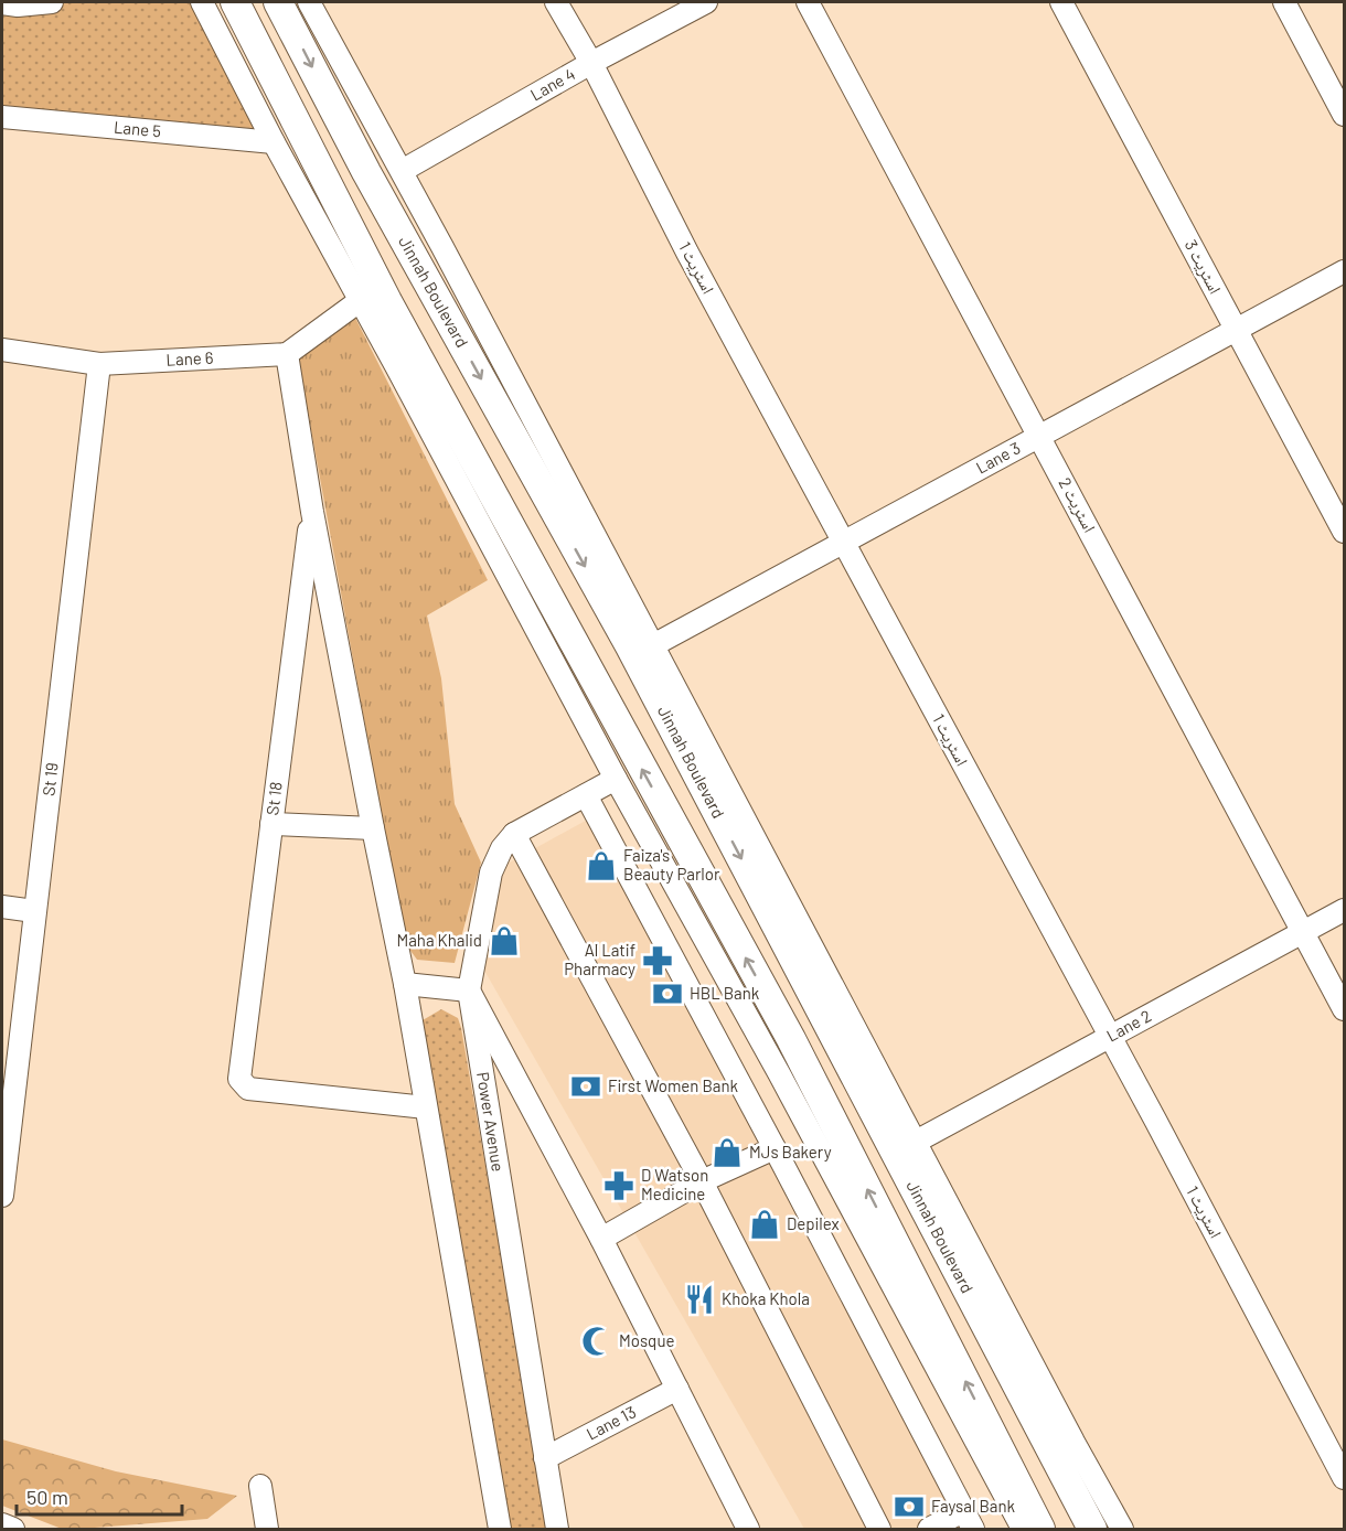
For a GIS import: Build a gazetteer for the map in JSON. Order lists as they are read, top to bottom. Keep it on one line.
{"streets":{"street":["Lane 4","Lane 5","اسٹریٹ 3","اسٹریٹ 1","Jinnah Boulevard","Lane 6","Lane 3","اسٹریٹ 2","St 19","St 18","Lane 2","Power Avenue","Lane 13"]},"crossings":[["Lane 4","اسٹریٹ 1"],["اسٹریٹ 3","Lane 3"],["اسٹریٹ 1","Lane 3"],["اسٹریٹ 1","Lane 2"],["Lane 6","St 19"],["Lane 3","اسٹریٹ 2"],["اسٹریٹ 2","Lane 2"],["Power Avenue","Lane 13"]],"places":{"shop":["Faiza's Beauty Parlor","Maha Khalid","MJs Bakery","Depilex"],"pharmacy":["Al Latif Pharmacy","D Watson Medicine"],"bank":["HBL Bank","First Women Bank","Faysal Bank"],"restaurant":["Khoka Khola"],"mosque":["Mosque"]},"scale_bar":"50 m"}
